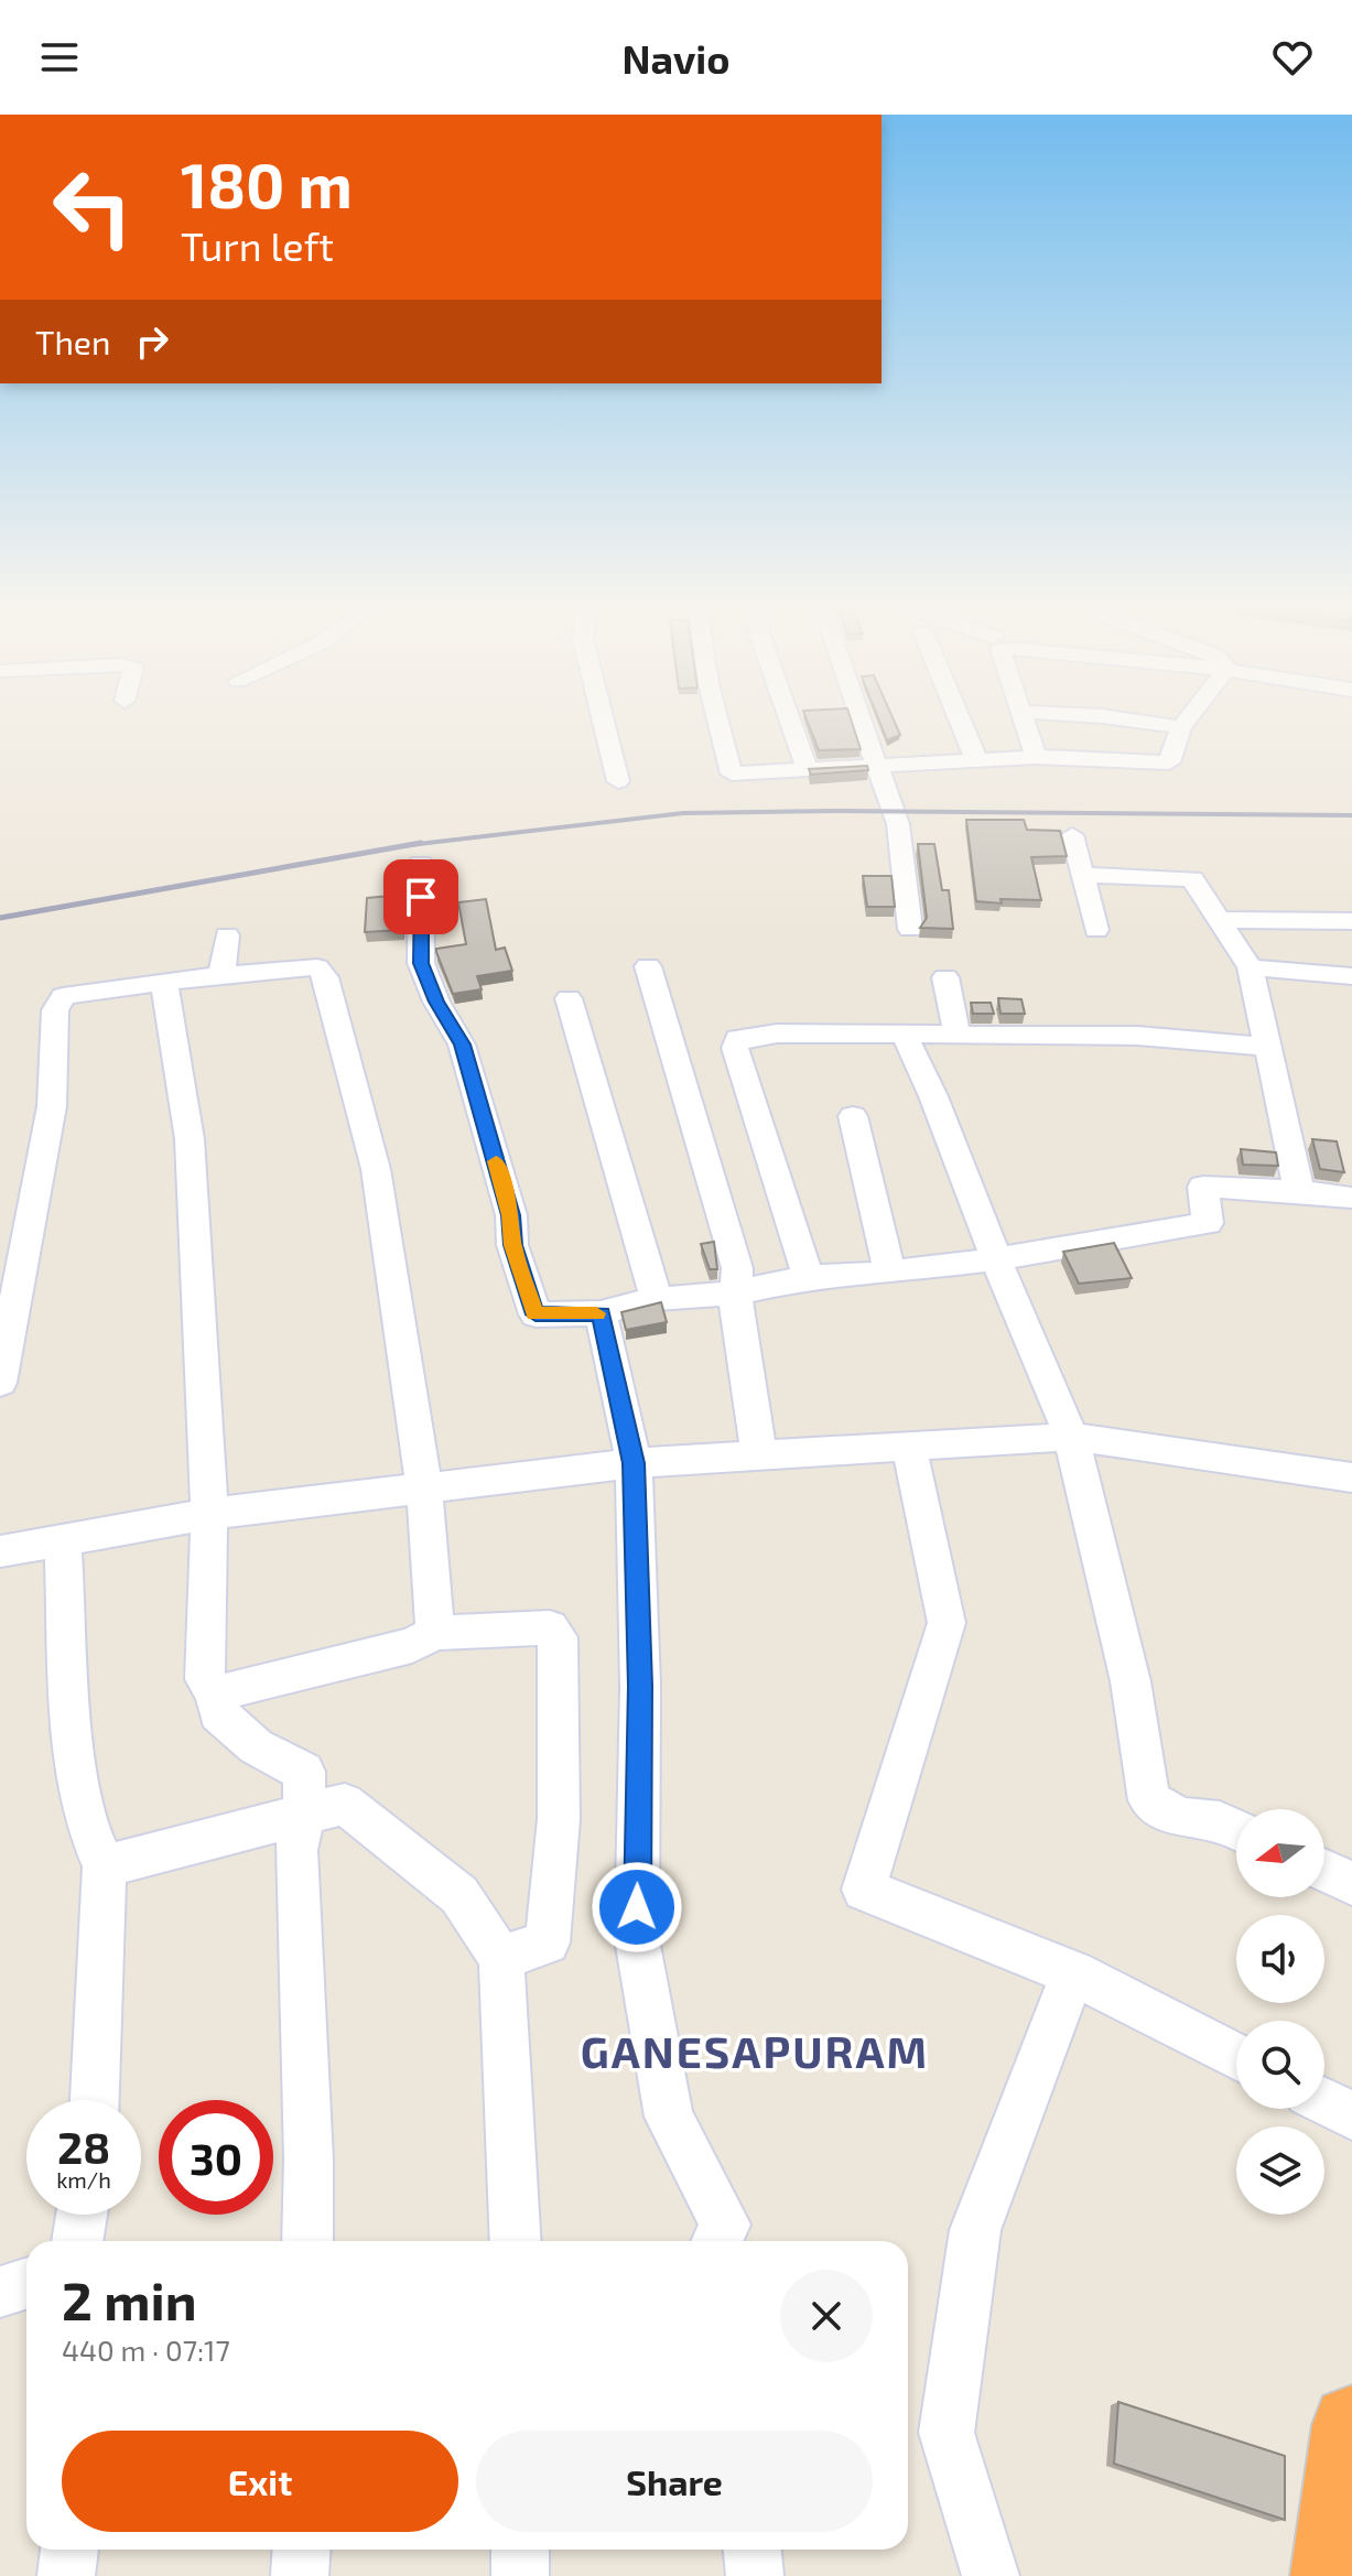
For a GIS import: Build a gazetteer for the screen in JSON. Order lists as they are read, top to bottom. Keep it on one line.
{"districts":["GANESAPURAM"],"north":"left","page":{"header":"Navio","turn":["180 m","Turn left"],"then":"Then","speed":"28 km/h","limit":"30","heading":["2 min","440 m · 07:17"],"buttons":["Exit","Share"]}}
